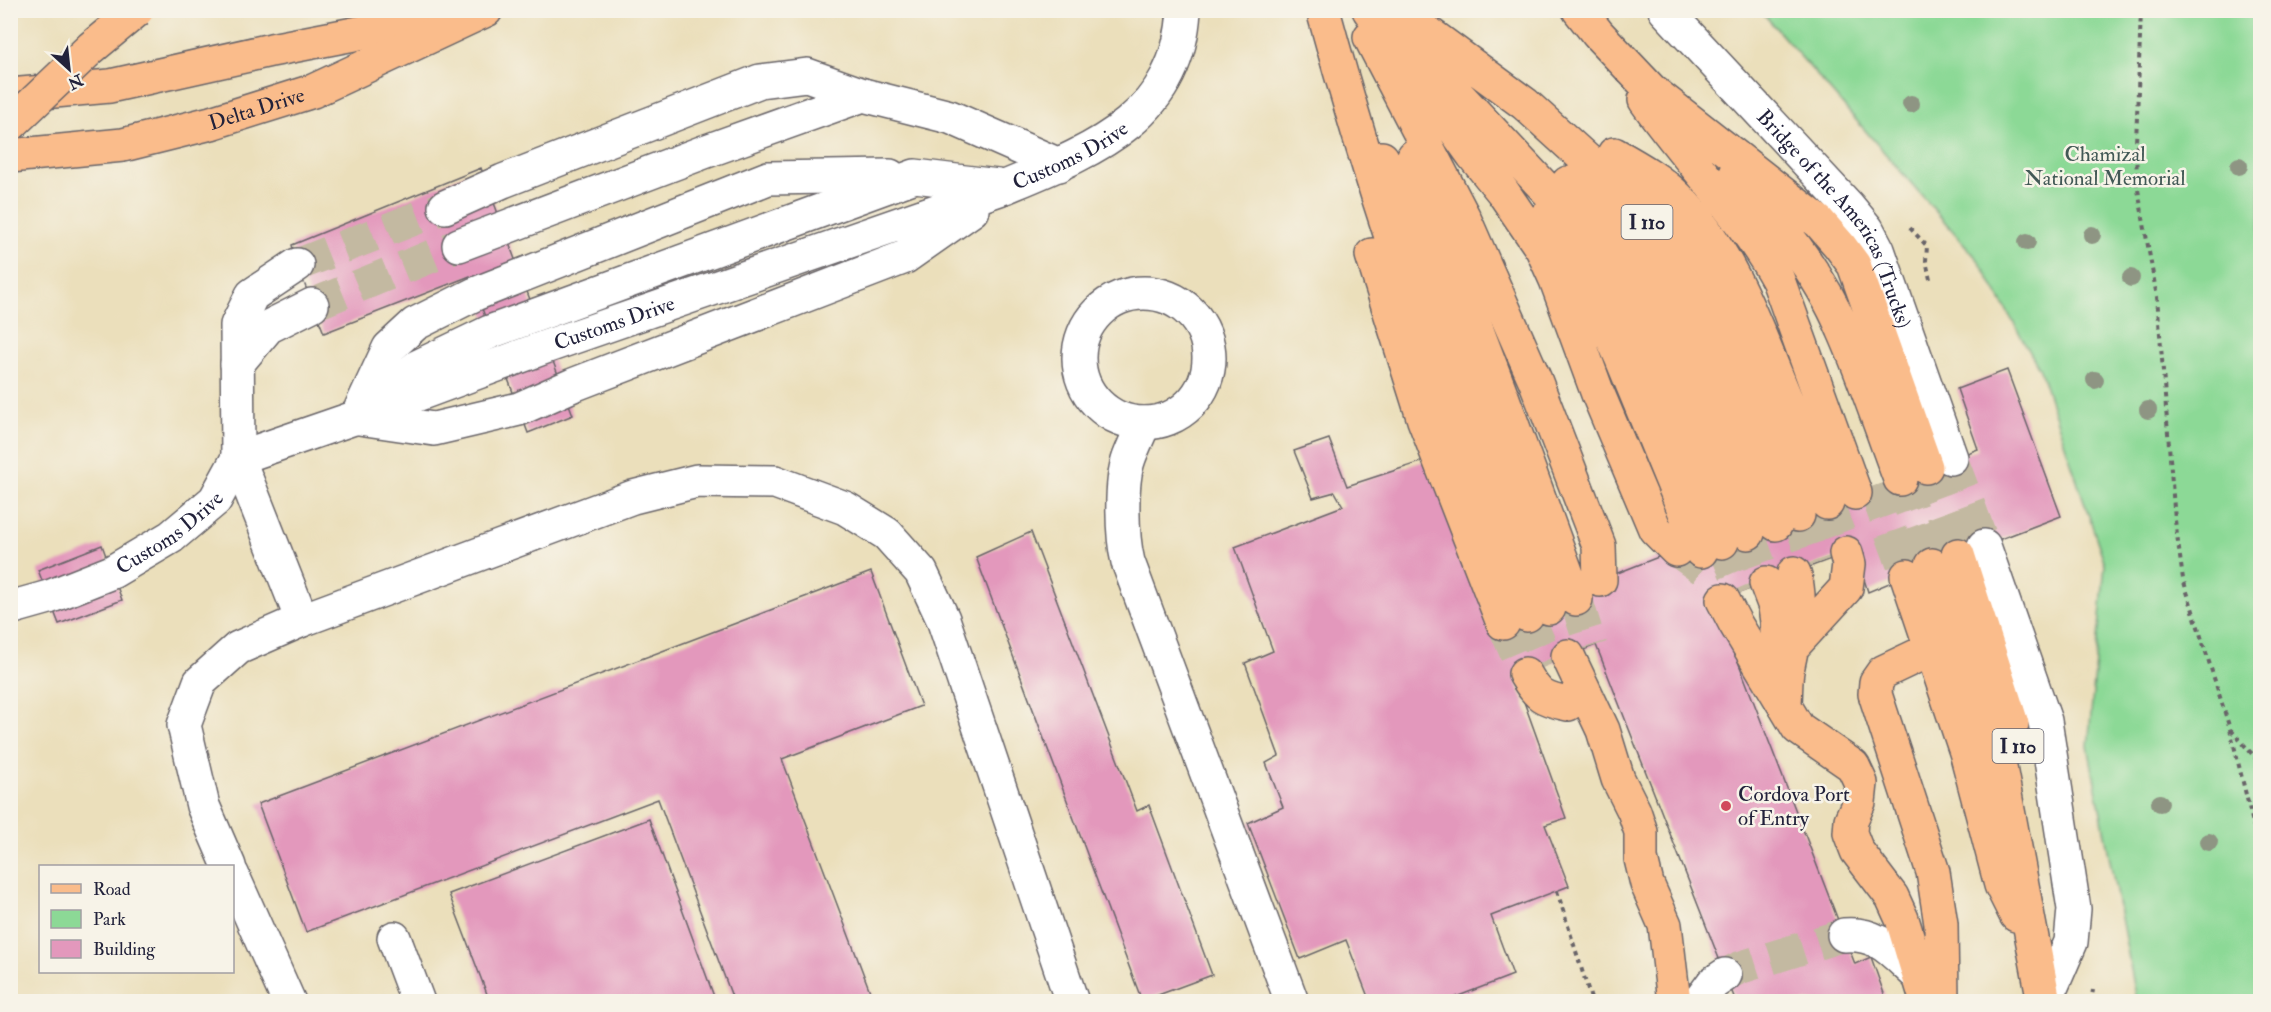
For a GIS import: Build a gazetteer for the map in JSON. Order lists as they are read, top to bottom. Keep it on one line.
{"streets":{"main road":["Delta Drive","I 110"],"lane":["Customs Drive","Bridge of the Americas (Trucks)"]},"crossings":[["Bridge of the Americas (Trucks)","I 110"]],"parks":["Chamizal National Memorial"],"places":["Cordova Port of Entry"],"legend":["Road","Park","Building"],"north":"bottom right"}
